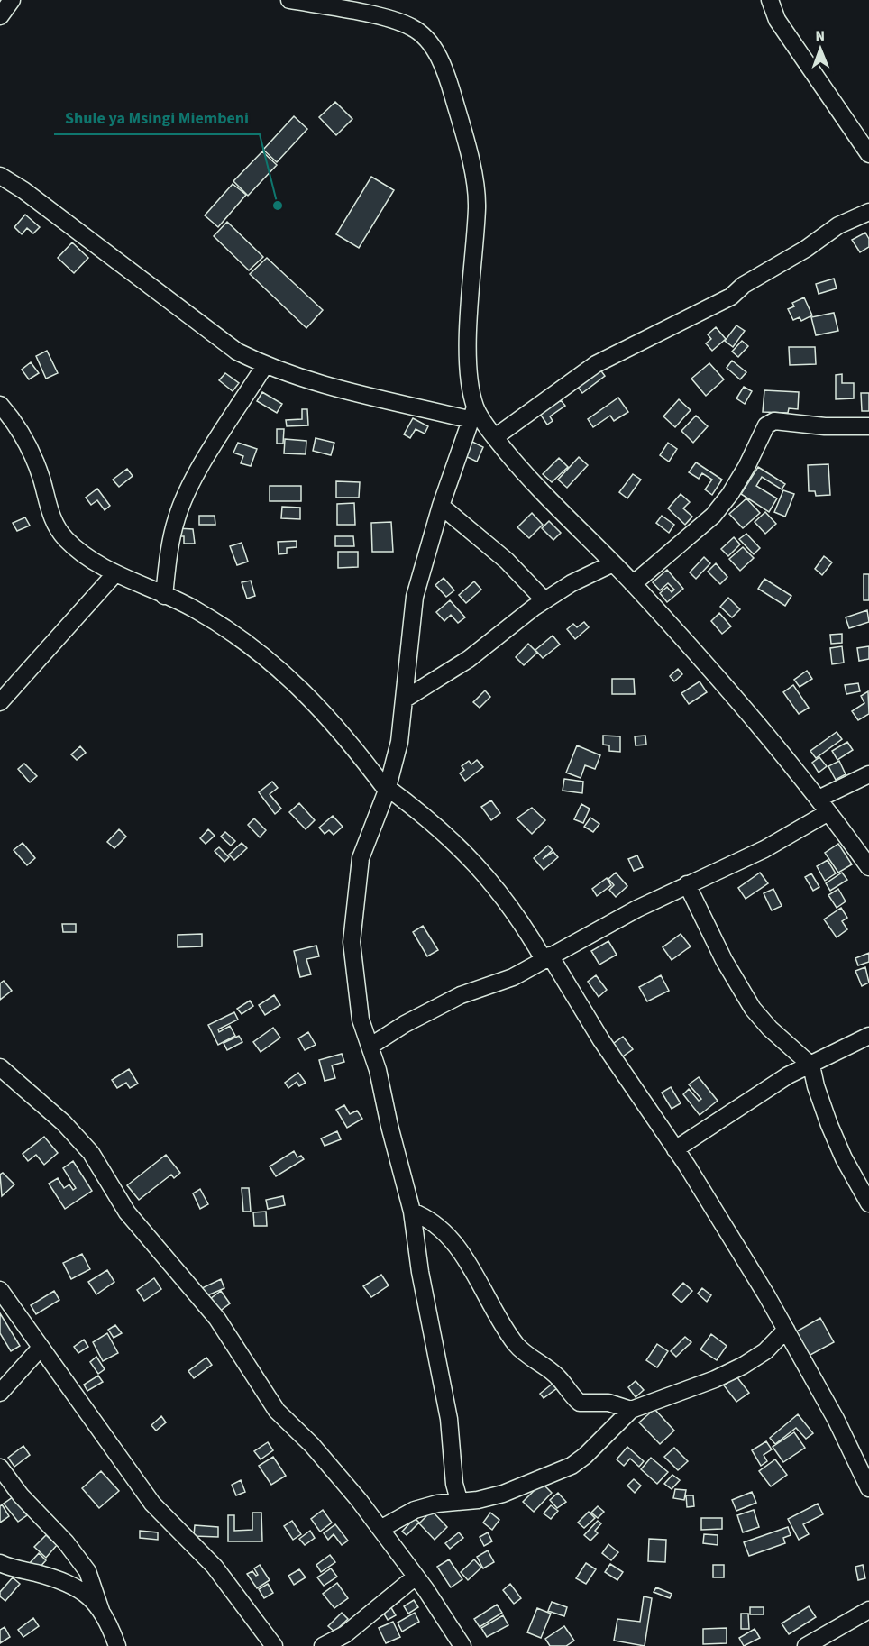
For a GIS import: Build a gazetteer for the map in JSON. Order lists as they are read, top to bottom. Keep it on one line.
{"places":["Shule ya Msingi Miembeni"],"north":"top"}
